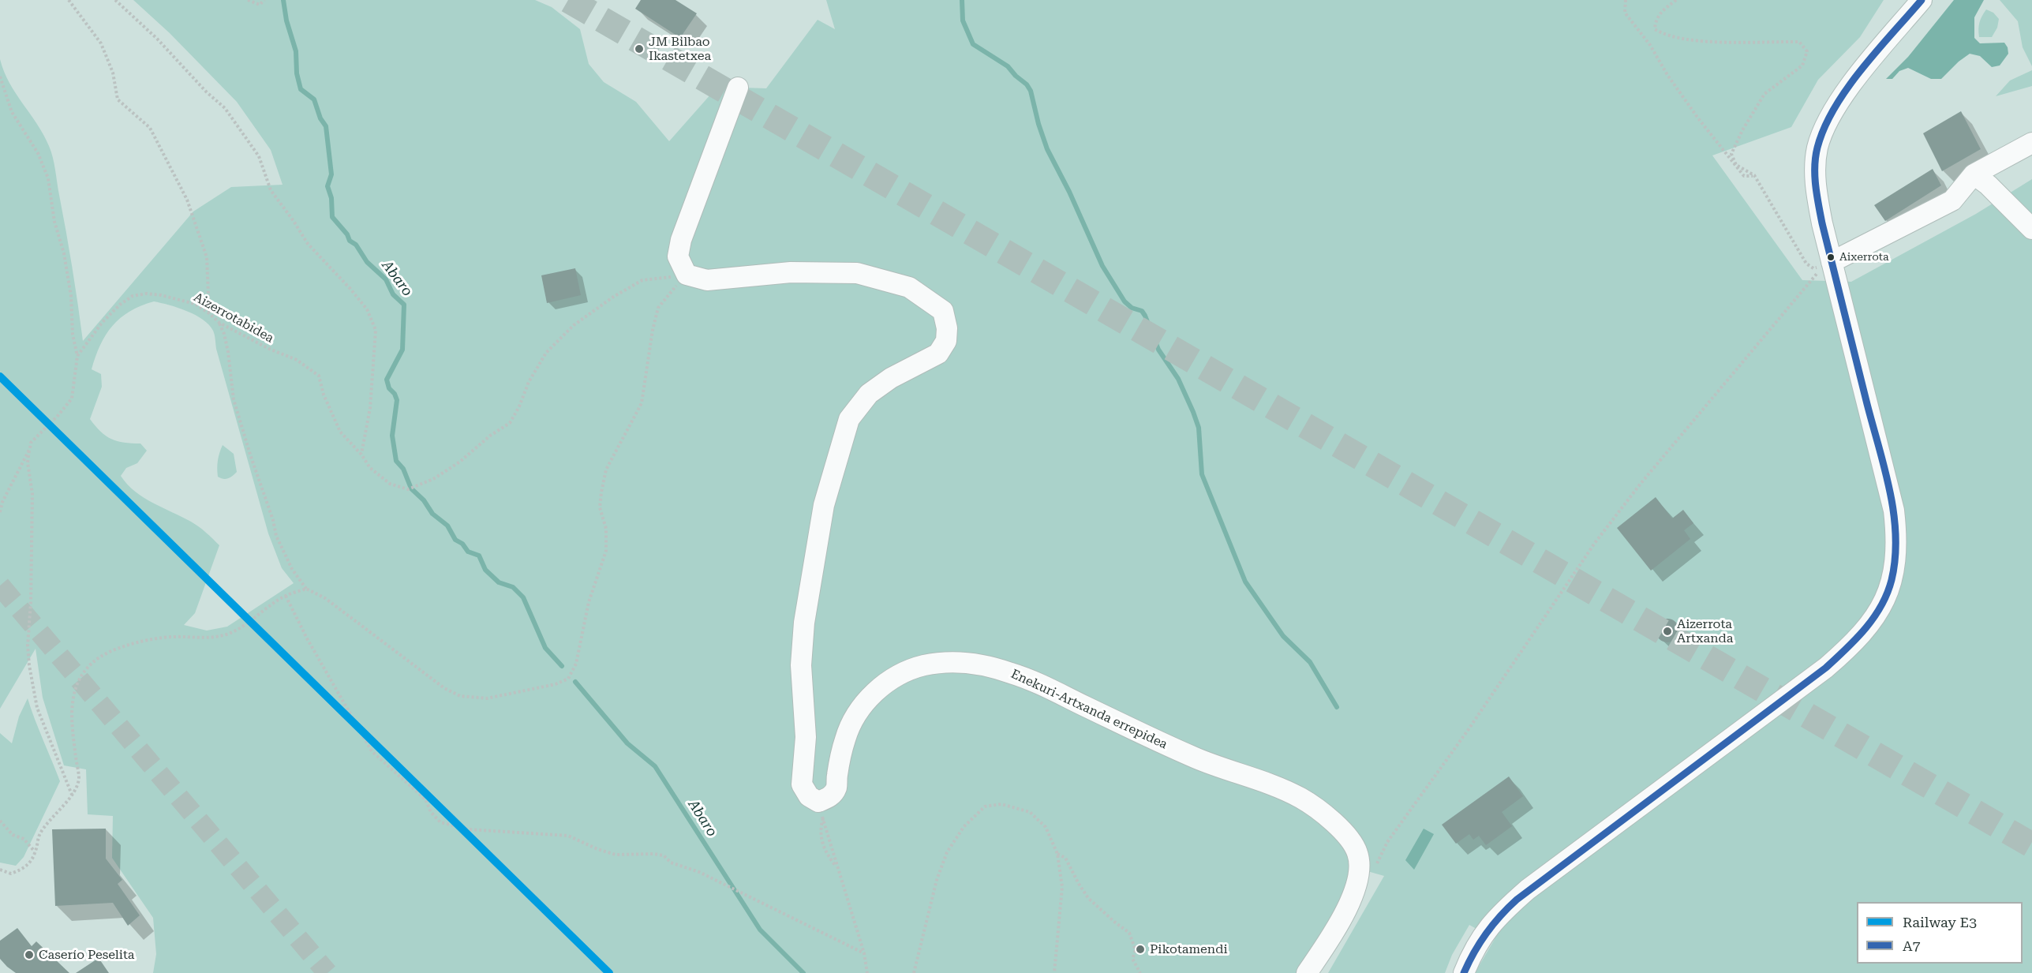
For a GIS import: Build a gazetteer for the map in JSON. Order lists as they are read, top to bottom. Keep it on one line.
{"streets":{"street":["Enekuri-Artxanda errepidea"],"path":["Aizerrotabidea"]},"water":["Abaro"],"places":["JM Bilbao Ikastetxea","Aixerrota","Aizerrota Artxanda","Pikotamendi","Caserío Peselita"],"lines":["transit line A7","rail line E3"],"legend":["Railway E3","A7"]}
